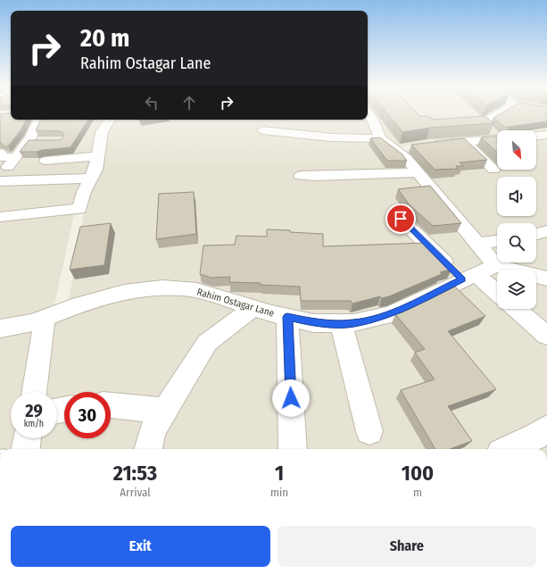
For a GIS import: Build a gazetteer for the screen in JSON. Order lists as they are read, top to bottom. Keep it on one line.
{"streets":{"street":["Rahim Ostagar Lane"]},"north":"bottom right","page":{"turn":["20 m","Rahim Ostagar Lane"],"speed":"29 km/h","limit":"30","eta":["21:53","Arrival","1","min","100","m"],"buttons":["Exit","Share"]}}
